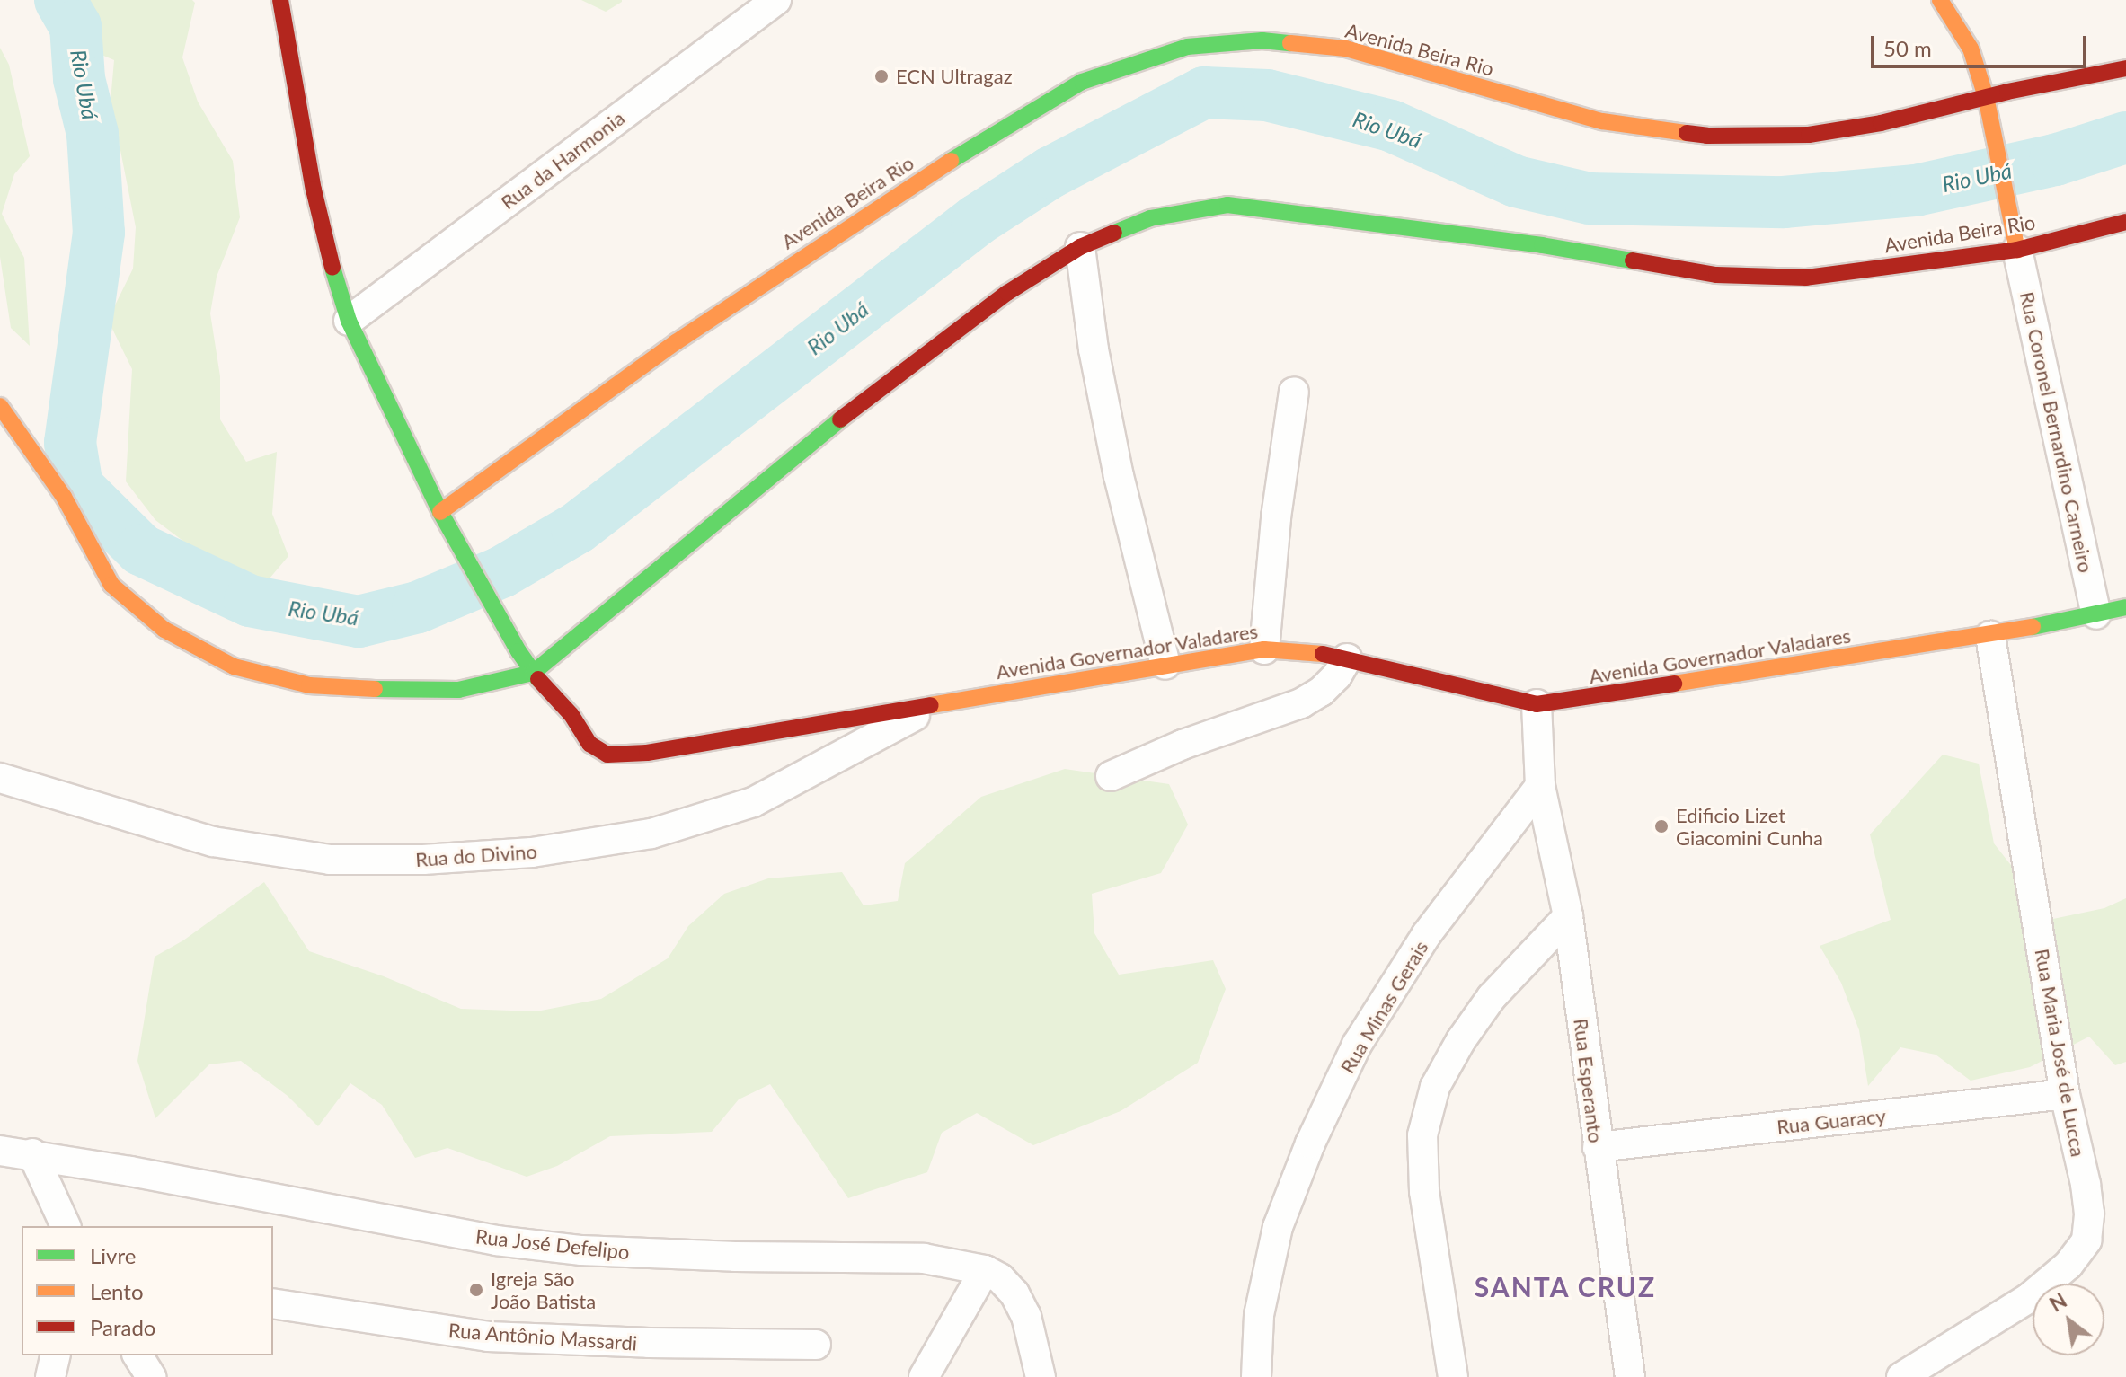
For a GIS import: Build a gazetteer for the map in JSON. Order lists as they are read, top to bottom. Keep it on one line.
{"streets":{"main road":["Avenida Beira Rio","Avenida Governador Valadares"],"street":["Rua da Harmonia","Rua Coronel Bernardino Carneiro","Rua do Divino","Rua Minas Gerais","Rua Maria José de Lucca","Rua Esperanto","Rua Guaracy","Rua José Defelipo","Rua Antônio Massardi"]},"crossings":[["Avenida Beira Rio","Rua Coronel Bernardino Carneiro"],["Avenida Beira Rio","Avenida Governador Valadares"],["Rua da Harmonia","Avenida Governador Valadares"],["Rua Coronel Bernardino Carneiro","Avenida Governador Valadares"],["Avenida Governador Valadares","Rua do Divino"],["Avenida Governador Valadares","Rua Maria José de Lucca"],["Rua Minas Gerais","Rua Esperanto"],["Rua Maria José de Lucca","Rua Guaracy"],["Rua Esperanto","Rua Guaracy"]],"districts":["SANTA CRUZ"],"water":["Rio Ubá"],"places":["ECN Ultragaz","Edificio Lizet Giacomini Cunha","Igreja São João Batista"],"legend":["Livre","Lento","Parado"],"scale_bar":"50 m","north":"top left"}
